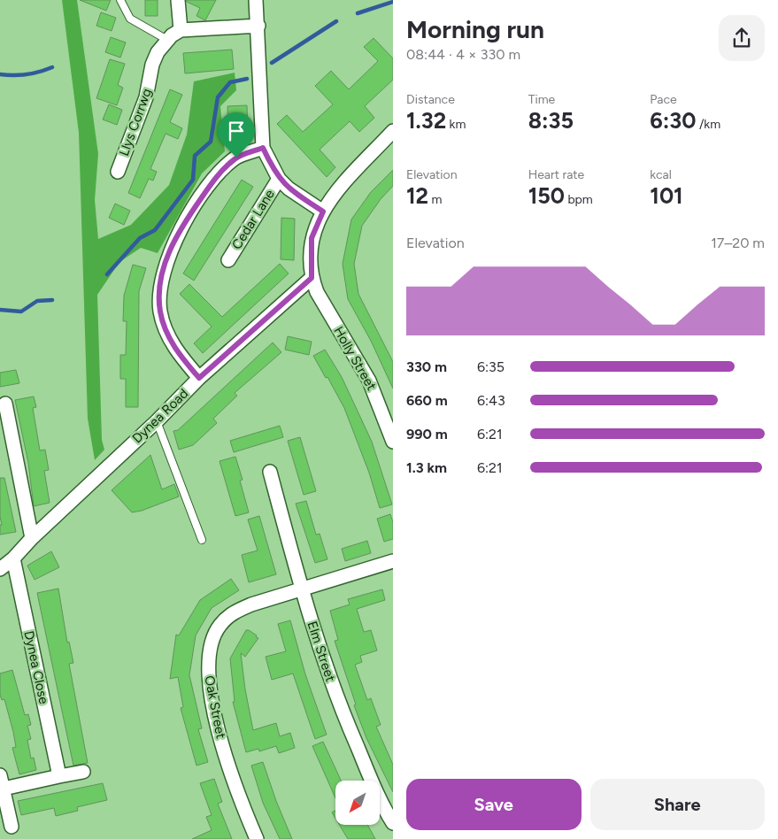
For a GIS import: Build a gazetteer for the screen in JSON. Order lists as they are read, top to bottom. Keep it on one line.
{"streets":{"street":["Llys Corrwg","Cedar Lane","Holly Street","Dynea Road","Elm Street","Dynea Close","Oak Street"]},"crossings":[["Holly Street","Dynea Road"],["Dynea Road","Dynea Close"],["Elm Street","Oak Street"]],"north":"bottom left","page":{"heading":["Morning run","08:44 · 4 × 330 m"],"stats":[["Distance","1.32 km"],["Time","8:35"],["Pace","6:30 /km"],["Elevation","12 m"],["Heart rate","150 bpm"],["kcal","101"]],"chart":["Elevation","17–20 m"],"list":[{"name":"330 m","note":"6:35"},{"name":"660 m","note":"6:43"},{"name":"990 m","note":"6:21"},{"name":"1.3 km","note":"6:21"}],"buttons":["Save","Share"]}}
